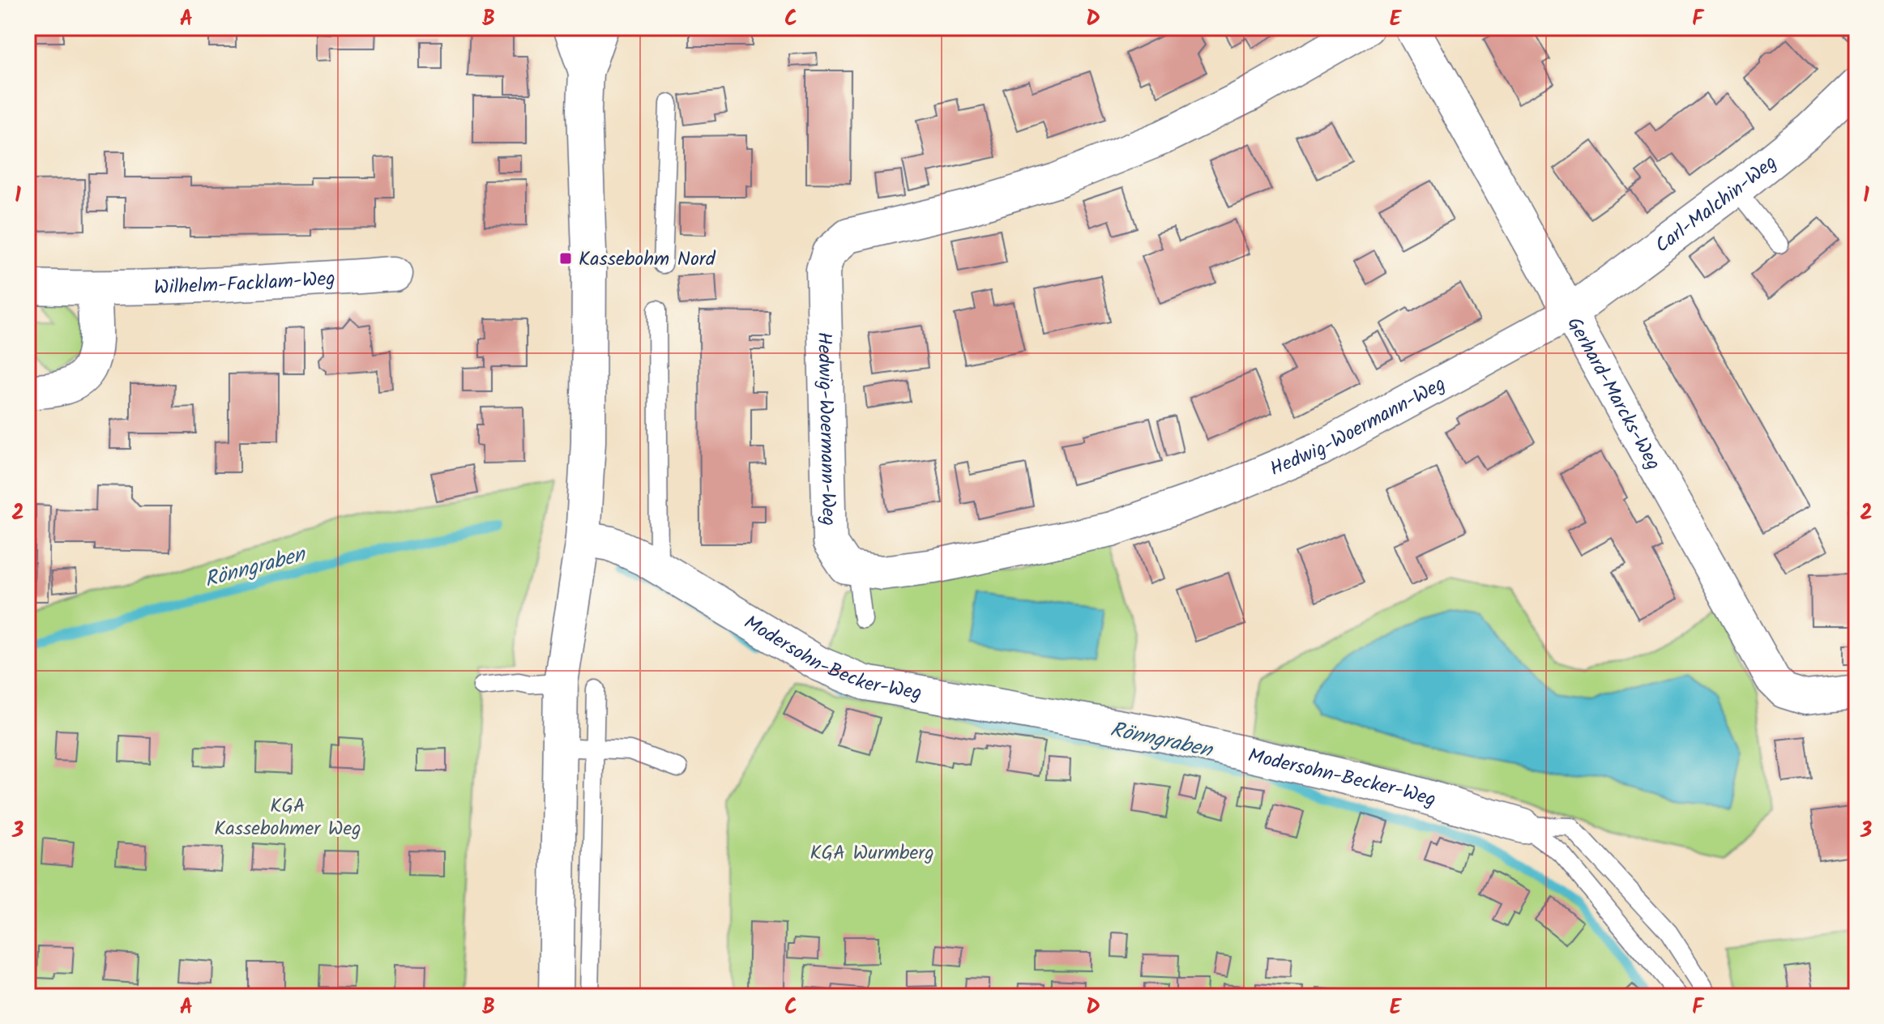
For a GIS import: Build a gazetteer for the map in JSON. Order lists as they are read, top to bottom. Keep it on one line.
{"streets":{"street":["Carl-Malchin-Weg","Wilhelm-Facklam-Weg","Gerhard-Marcks-Weg","Hedwig-Woermann-Weg","Modersohn-Becker-Weg"]},"crossings":[["Carl-Malchin-Weg","Gerhard-Marcks-Weg"],["Carl-Malchin-Weg","Hedwig-Woermann-Weg"],["Gerhard-Marcks-Weg","Hedwig-Woermann-Weg"]],"water":["Rönngraben"],"parks":["KGA Kassebohmer Weg","KGA Wurmberg"],"places":{"transit":["Kassebohm Nord"]},"grid":{"columns":["A","B","C","D","E","F"],"rows":["1","2","3"]}}
